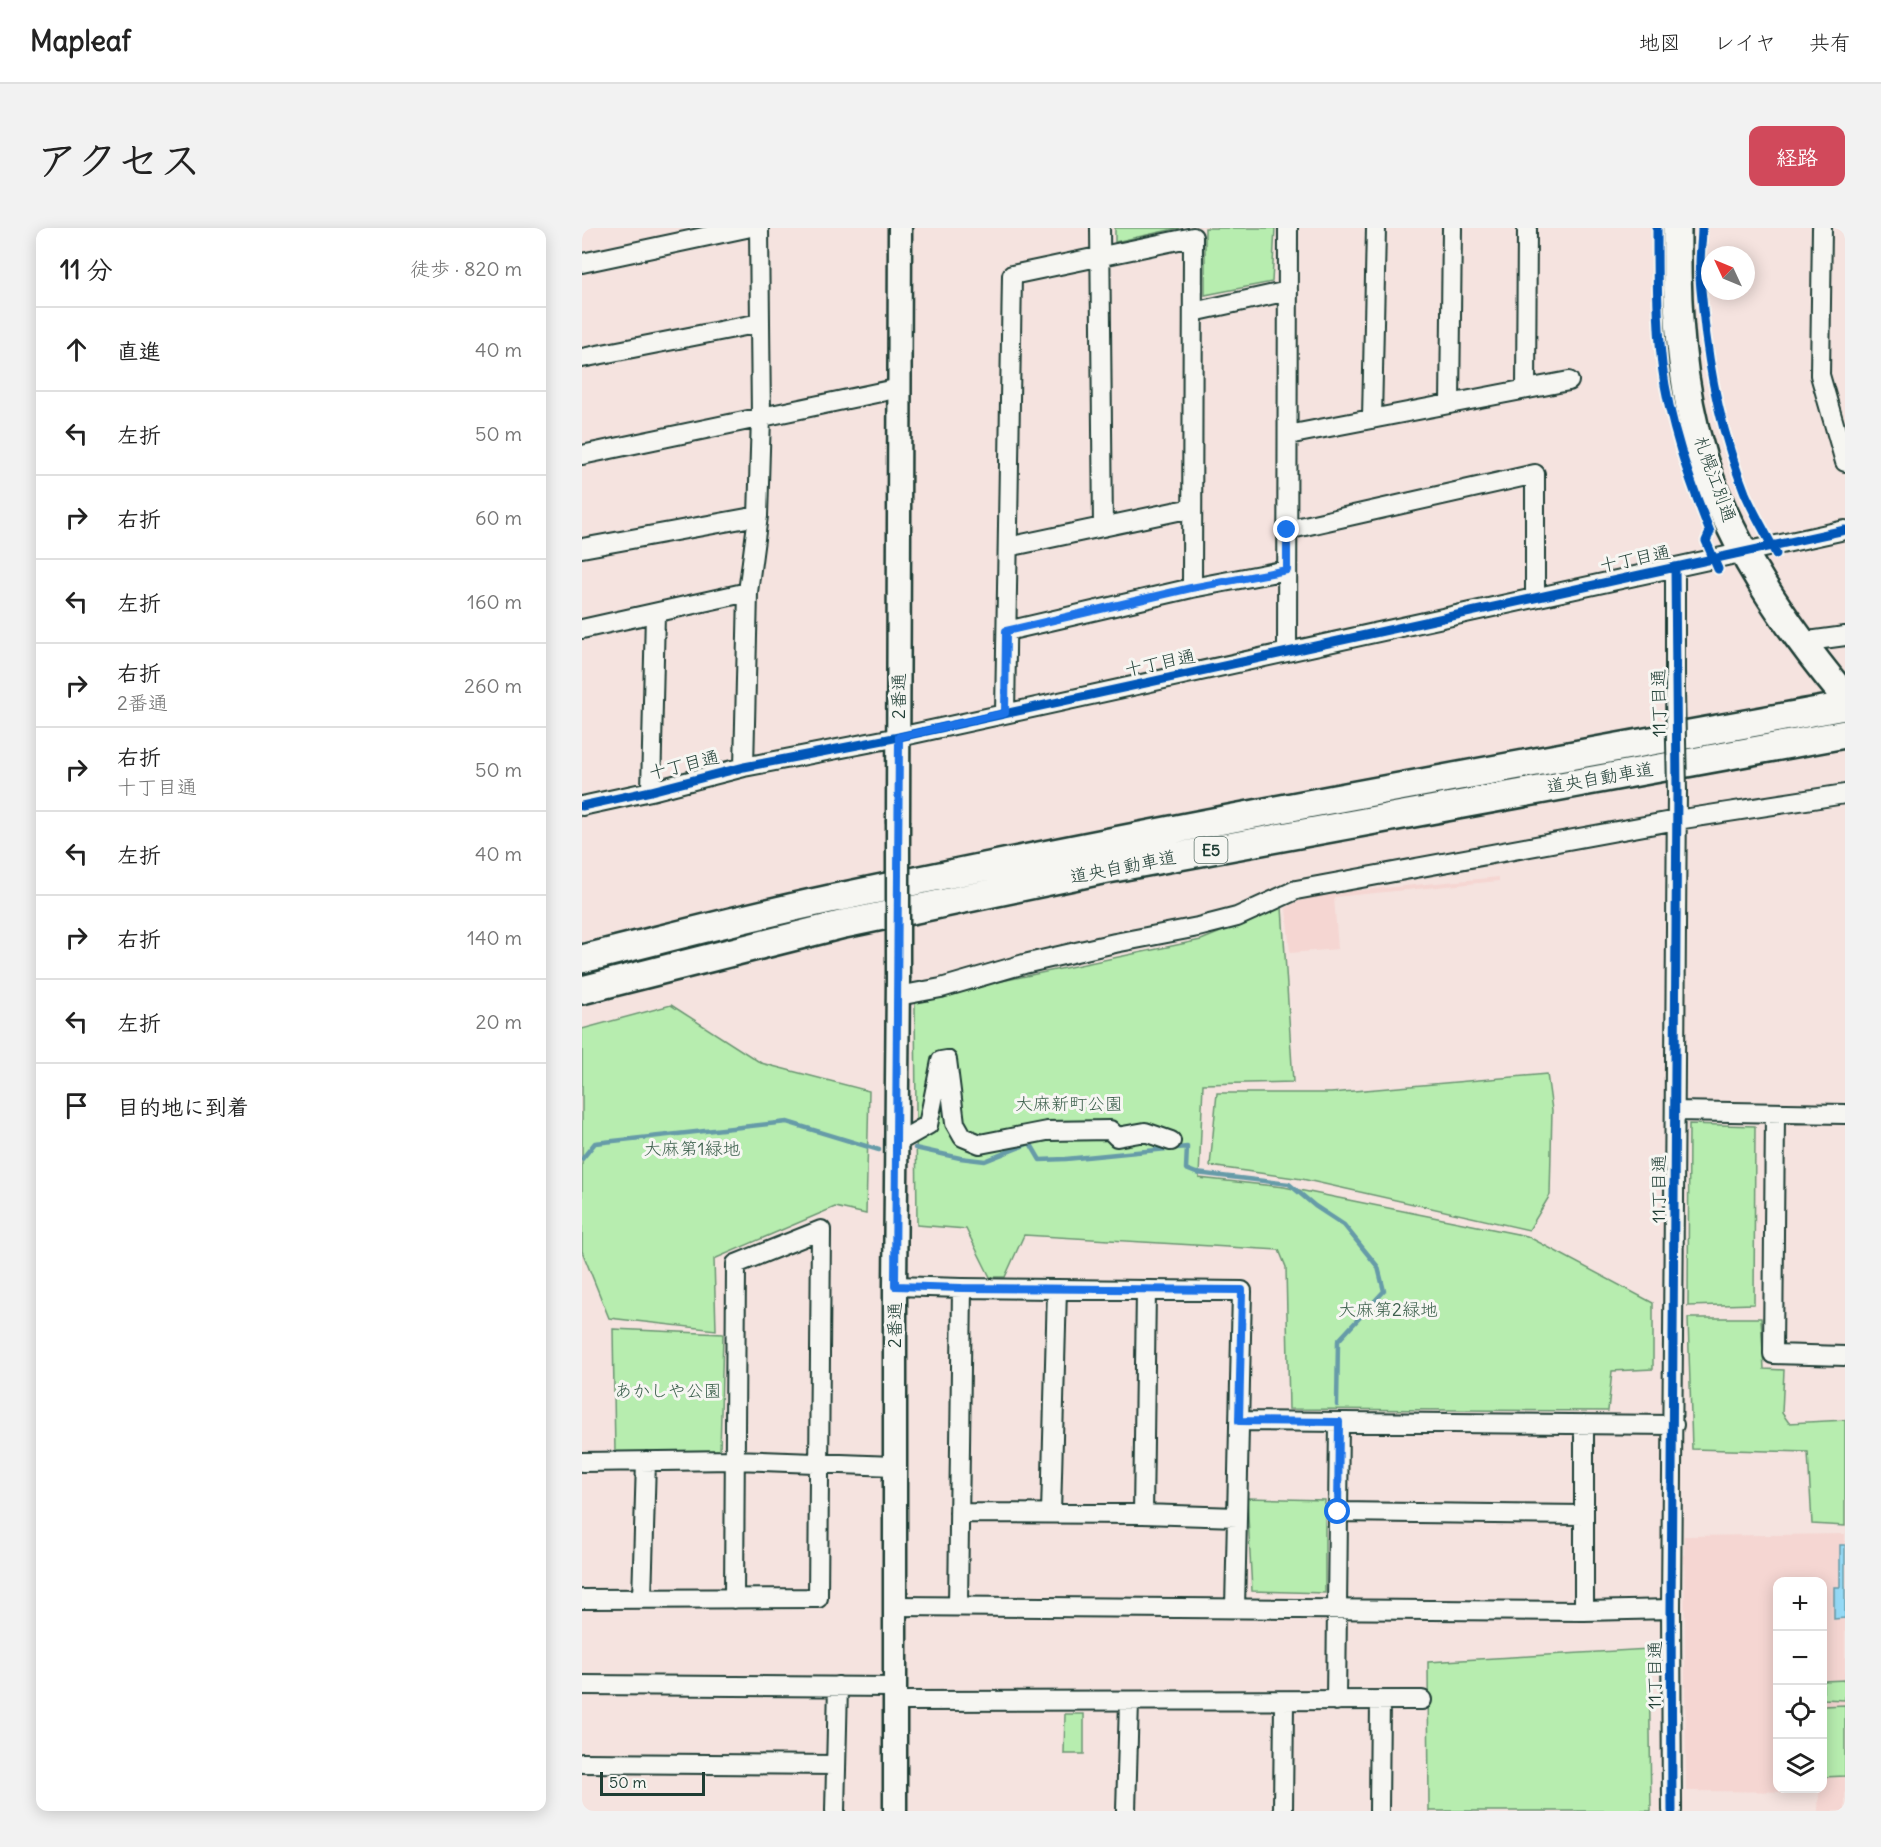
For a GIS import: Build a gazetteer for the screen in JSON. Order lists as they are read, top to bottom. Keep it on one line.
{"streets":{"highway":["札幌江別通","道央自動車道","E5"],"main road":["2番通"],"street":["十丁目通","11丁目通"]},"crossings":[["札幌江別通","十丁目通"],["十丁目通","2番通"],["十丁目通","11丁目通"]],"parks":["大麻新町公園","大麻第1緑地","大麻第2緑地","あかしや公園"],"scale_bar":"50 m","north":"top left","page":{"header":"Mapleaf","nav":["地図","レイヤ","共有"],"title":"アクセス","buttons":"経路","heading":["11 分","徒歩 · 820 m"],"list":[["直進","40 m"],["左折","50 m"],["右折","60 m"],["左折","160 m"],["右折","2番通","260 m"],["右折","十丁目通","50 m"],["左折","40 m"],["右折","140 m"],["左折","20 m"],"目的地に到着"],"map_buttons":["+","−"],"scale":"50 m"}}
